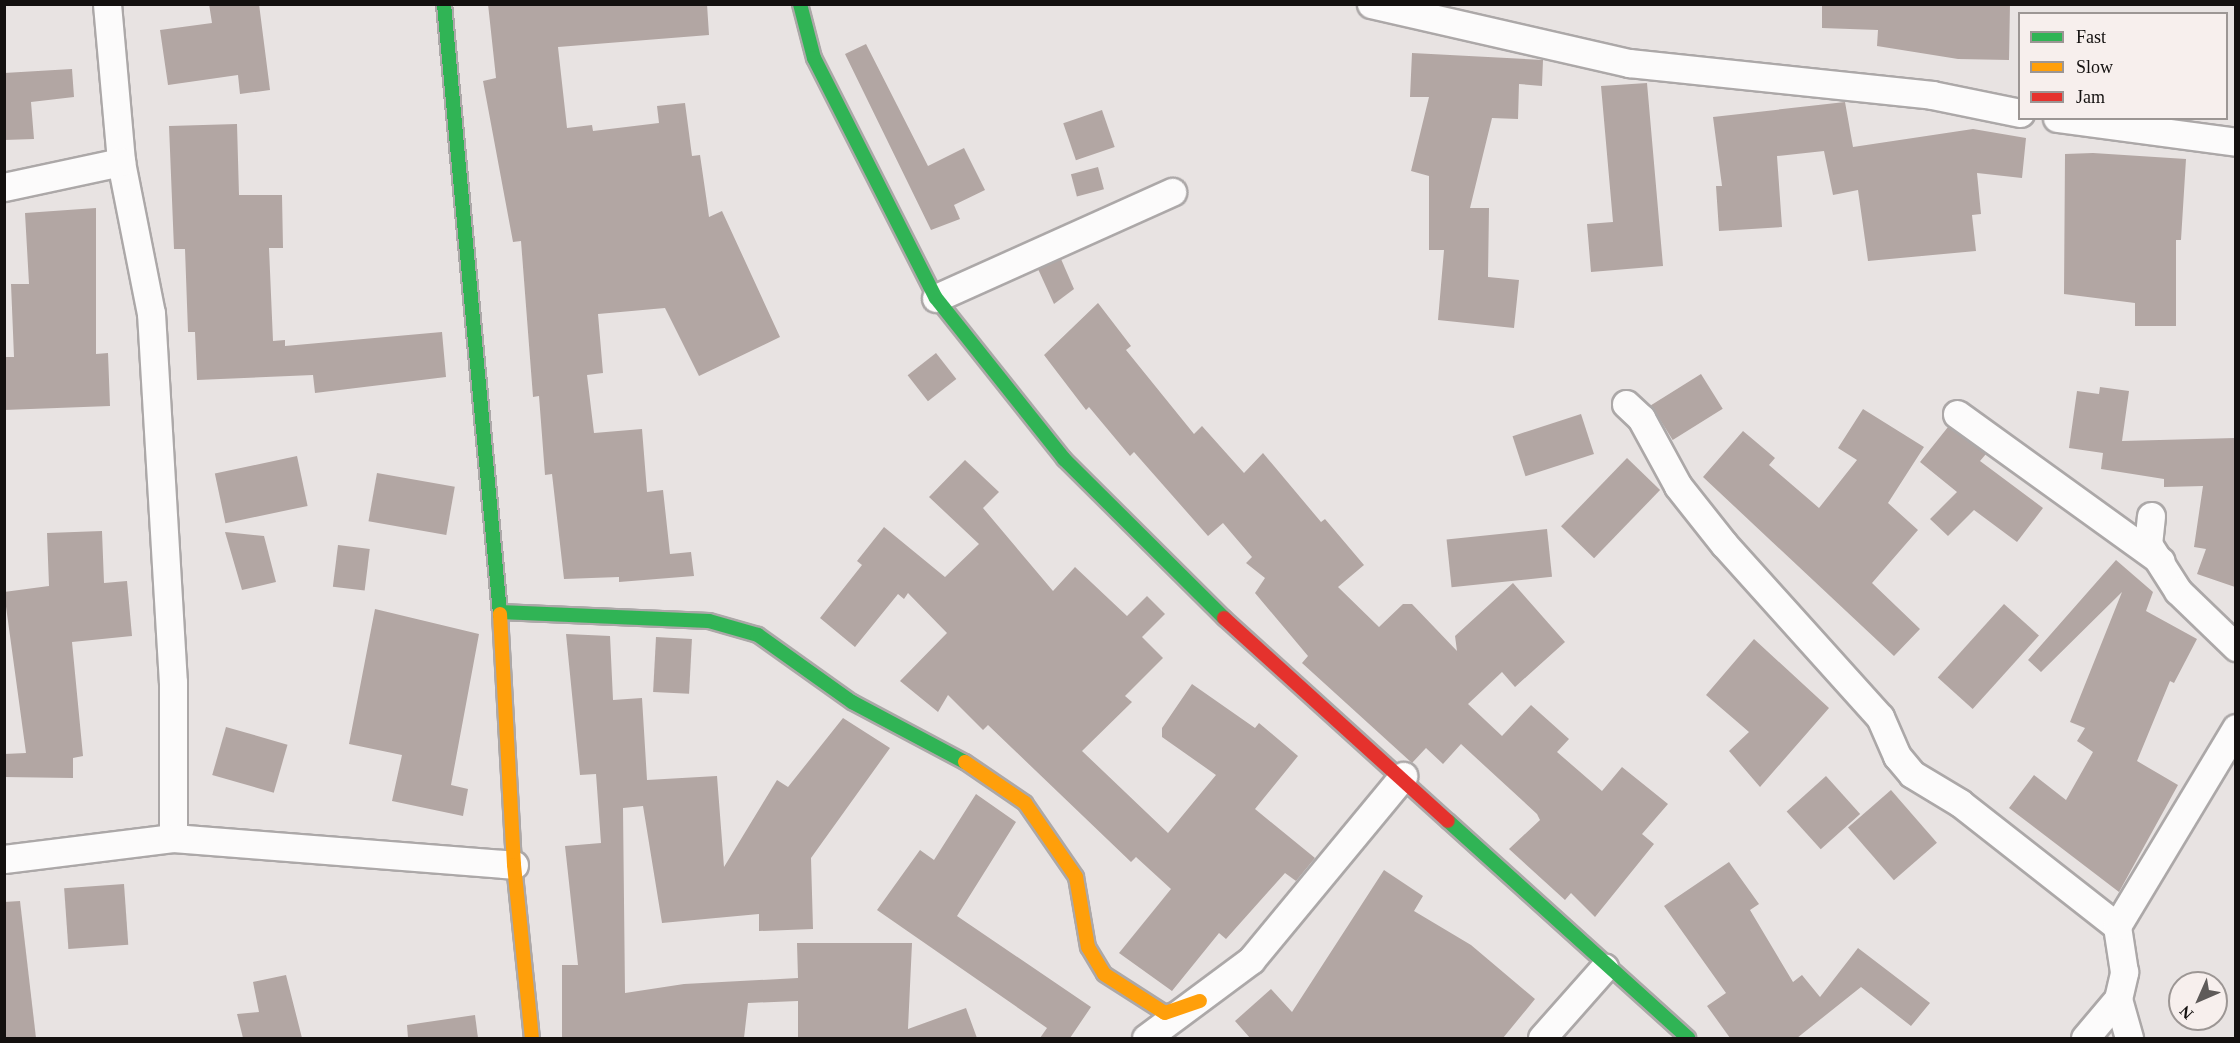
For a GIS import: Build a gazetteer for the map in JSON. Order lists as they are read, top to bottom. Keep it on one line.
{"legend":["Fast","Slow","Jam"],"north":"bottom left"}
